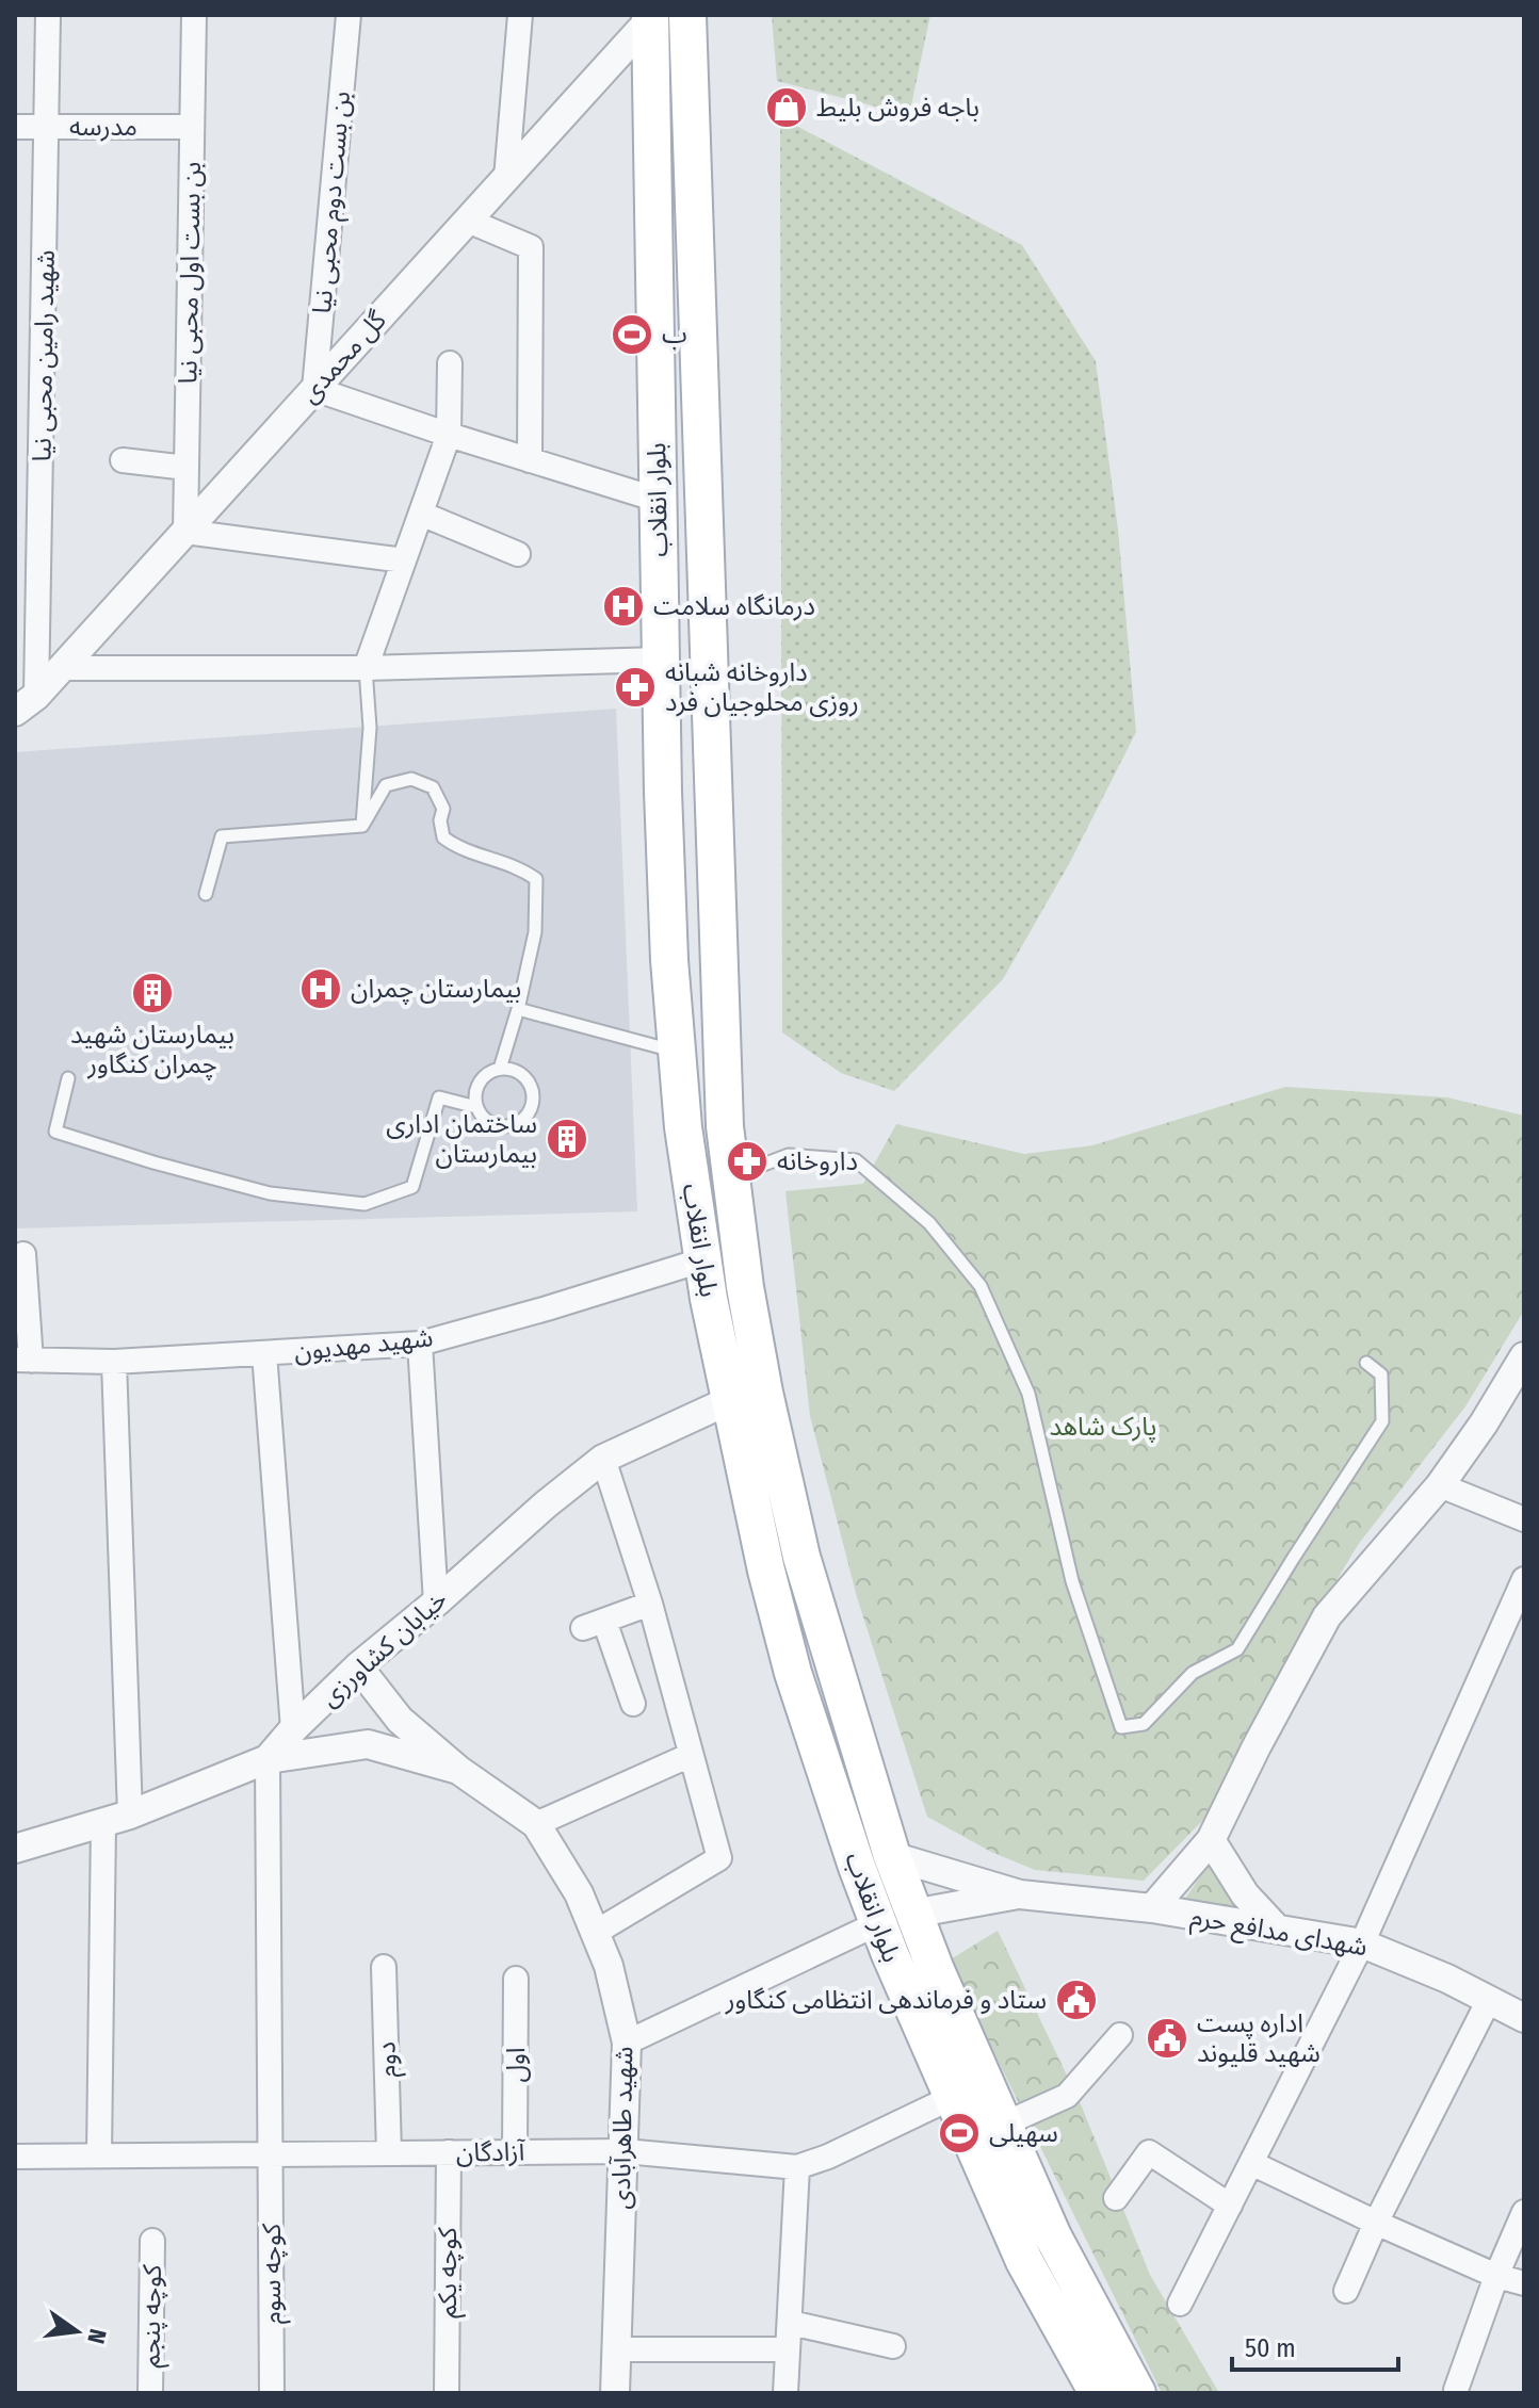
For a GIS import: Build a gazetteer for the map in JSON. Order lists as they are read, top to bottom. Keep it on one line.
{"streets":{"main road":["بلوار انقلاب"],"street":["مدرسه","بن بست دوم محبی نیا","بن بست اول محبی نیا","شهید رامین محبی نیا","گل محمدی","شهید مهدیون","خیابان کشاورزی","شهدای مدافع حرم","دوم","اول","شهید طاهرآبادی","آزادگان","کوچه یکم","کوچه سوم","کوچه پنجم"]},"crossings":[["مدرسه","بن بست اول محبی نیا"],["مدرسه","شهید رامین محبی نیا"],["بن بست دوم محبی نیا","گل محمدی"],["بن بست اول محبی نیا","گل محمدی"],["شهید رامین محبی نیا","گل محمدی"],["گل محمدی","بلوار انقلاب"],["بلوار انقلاب","شهید مهدیون"],["بلوار انقلاب","خیابان کشاورزی"],["بلوار انقلاب","آزادگان"],["خیابان کشاورزی","کوچه سوم"],["دوم","آزادگان"],["اول","آزادگان"],["شهید طاهرآبادی","آزادگان"],["آزادگان","کوچه یکم"],["آزادگان","کوچه سوم"]],"parks":["پارک شاهد"],"places":{"shop":["باجه فروش بلیط"],"sports":["ب","سهیلی"],"hospital":["درمانگاه سلامت","بیمارستان چمران"],"pharmacy":["داروخانه شبانه روزی محلوجیان فرد","داروخانه"],"building":["بیمارستان شهید چمران کنگاور","ساختمان اداری بیمارستان"],"public building":["ستاد و فرماندهی انتظامی کنگاور","اداره پست شهید قلیوند"]},"scale_bar":"50 m","north":"right"}
